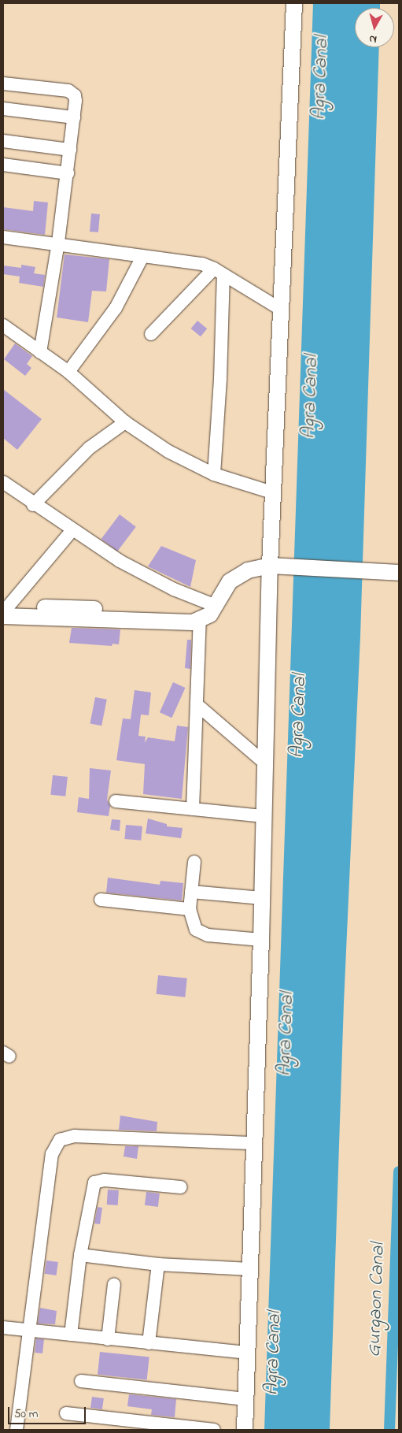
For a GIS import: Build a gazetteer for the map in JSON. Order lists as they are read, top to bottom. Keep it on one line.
{"water":["Agra Canal","Gurgaon Canal"],"scale_bar":"50 m","north":"bottom"}
